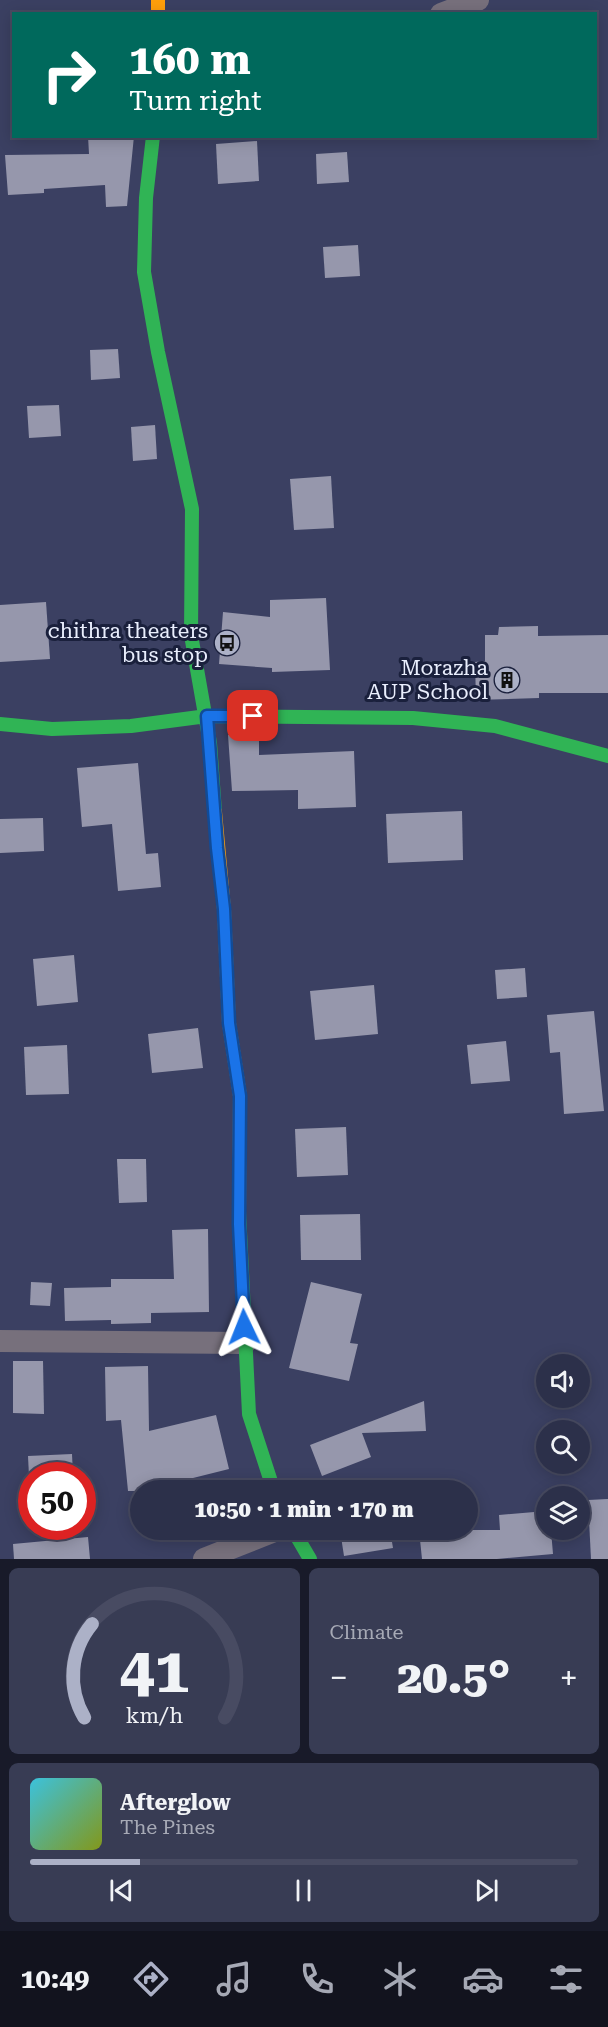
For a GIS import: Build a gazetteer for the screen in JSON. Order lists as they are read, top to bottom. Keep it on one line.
{"places":{"bus stop":["chithra theaters bus stop"],"building":["Morazha AUP School"]},"page":{"turn":["160 m","Turn right"],"limit":"50","trip":"10:50 · 1 min · 170 m","tile":"Climate","heat":["−","20.5°","+"],"song":["Afterglow","The Pines"],"tabs":"10:49","gauge":["41","km/h"]}}
